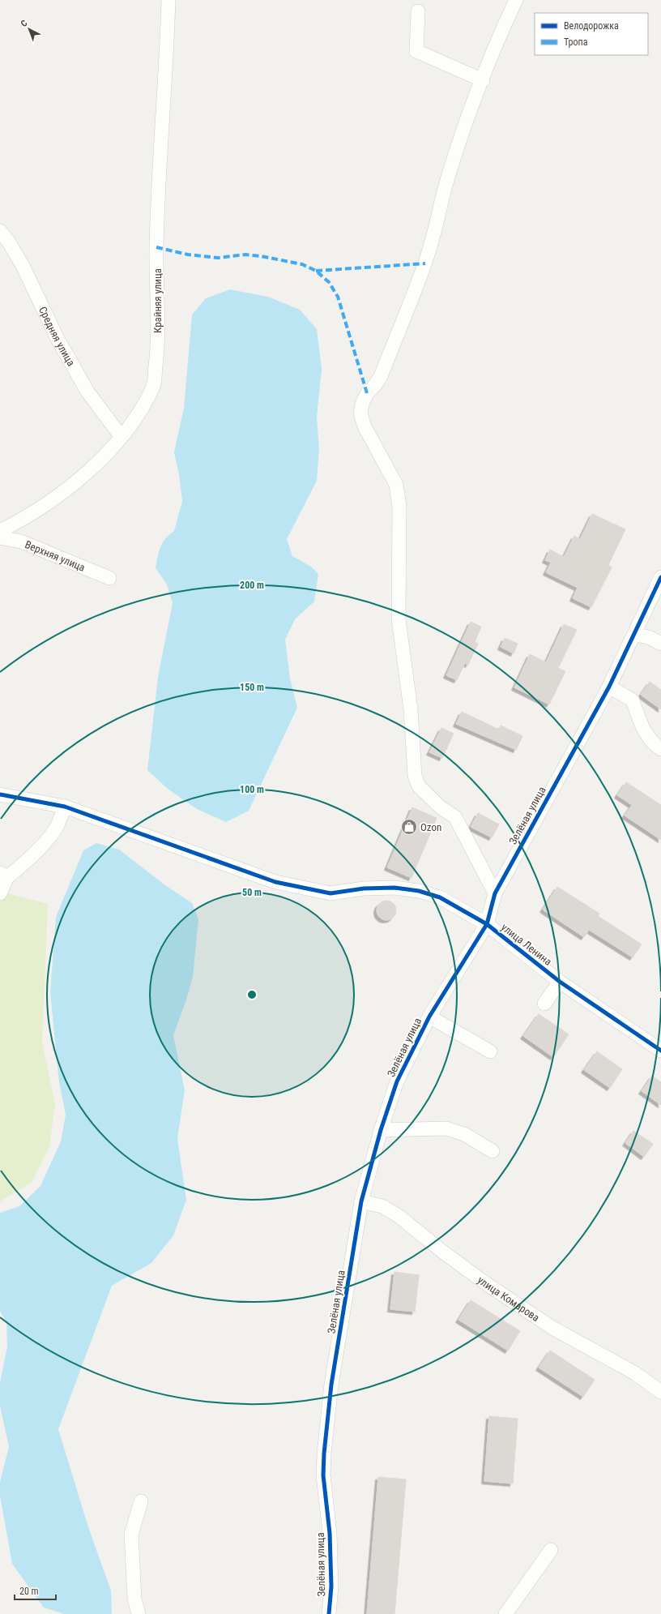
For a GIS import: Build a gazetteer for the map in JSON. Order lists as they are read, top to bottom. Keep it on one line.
{"streets":{"street":["Крайняя улица","Средняя улица","Верхняя улица","Зелёная улица","улица Ленина","улица Комарова"]},"crossings":[["Крайняя улица","Средняя улица"],["Зелёная улица","улица Ленина"],["Зелёная улица","улица Комарова"]],"places":{"shop":["Ozon"]},"legend":["Велодорожка","Тропа"],"scale_bar":"20 m","north":"top left","rings":["200 m","150 m","100 m","50 m"]}
